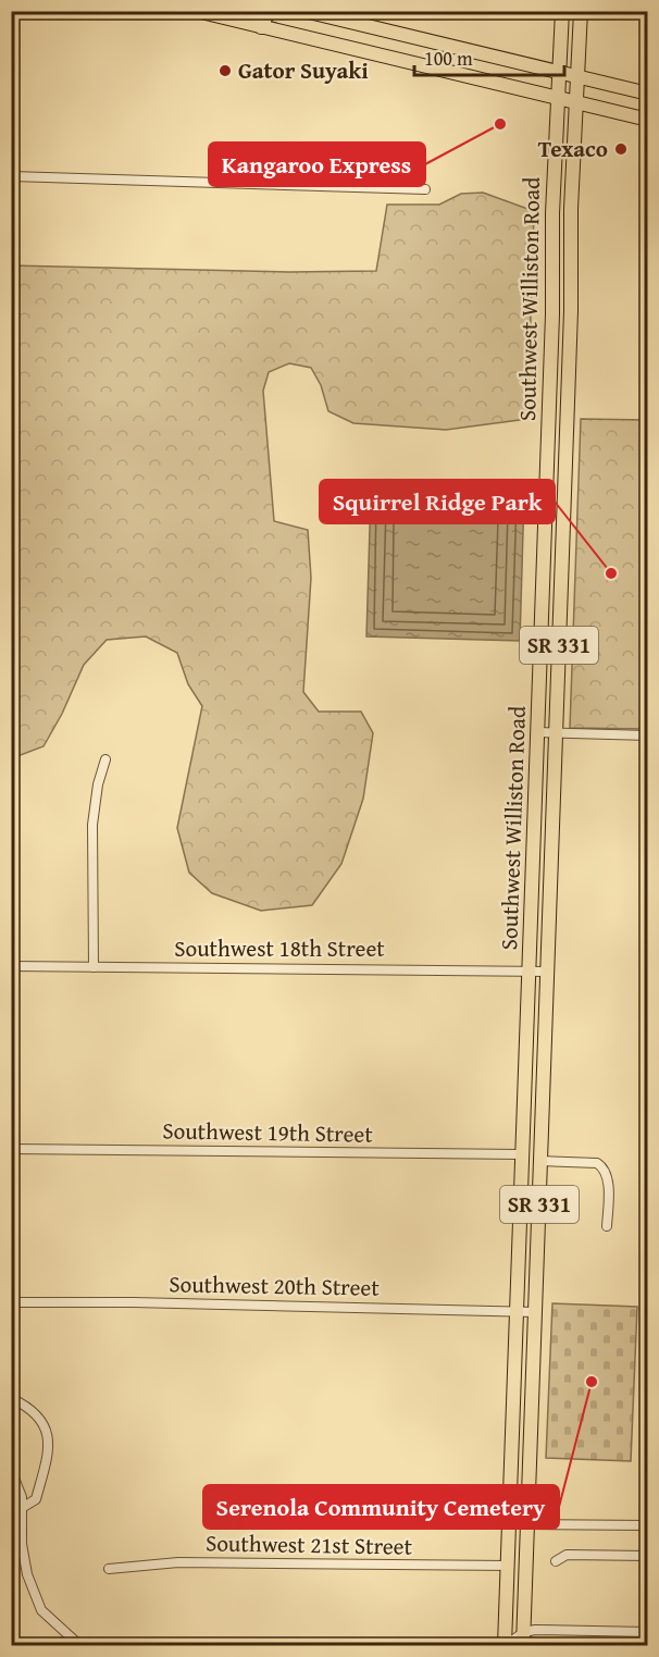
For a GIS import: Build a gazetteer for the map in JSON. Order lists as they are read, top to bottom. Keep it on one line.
{"streets":{"main road":["Southwest Williston Road","SR 331"],"street":["Southwest 18th Street","Southwest 19th Street","Southwest 20th Street","Southwest 21st Street"]},"crossings":[["Southwest Williston Road","Southwest 18th Street"],["Southwest Williston Road","Southwest 19th Street"],["Southwest Williston Road","Southwest 20th Street"],["Southwest Williston Road","Southwest 21st Street"]],"places":["Gator Suyaki","Kangaroo Express","Texaco","Squirrel Ridge Park","Serenola Community Cemetery"],"scale_bar":"100 m"}
